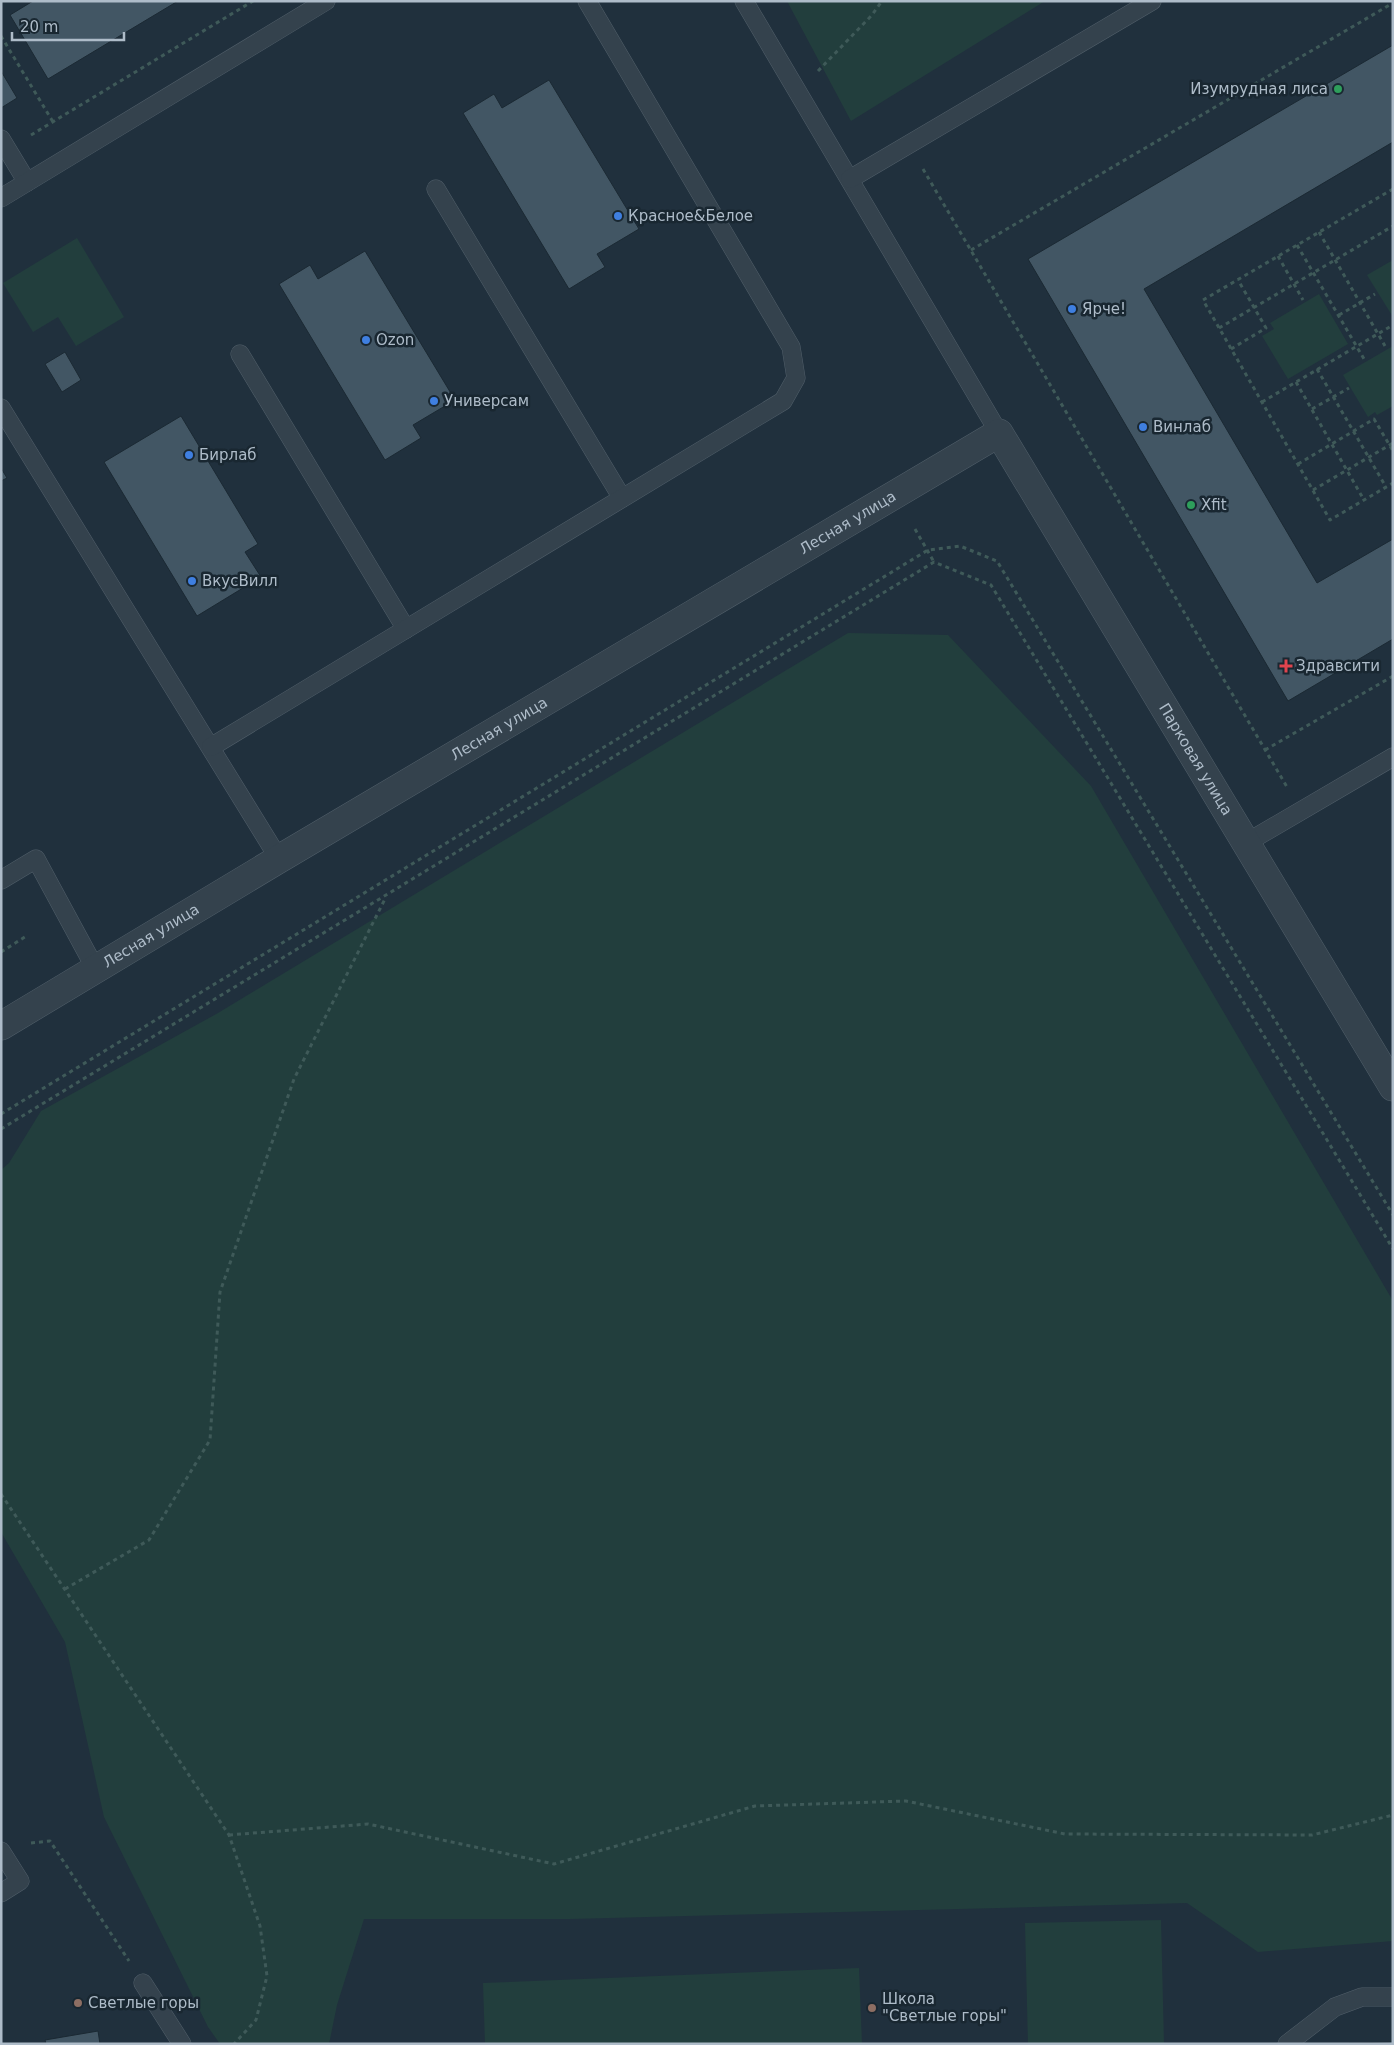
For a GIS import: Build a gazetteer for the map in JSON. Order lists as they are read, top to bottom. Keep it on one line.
{"streets":{"street":["Лесная улица","Парковая улица"]},"crossings":[["Лесная улица","Парковая улица"]],"places":{"other":["Изумрудная лиса","Красное&Белое","Ярче!","Ozon","Универсам","Винлаб","Бирлаб","Xfit","ВкусВилл","Светлые горы","Школа \"Светлые горы\""],"health":["Здравсити"]},"scale_bar":"20 m"}
